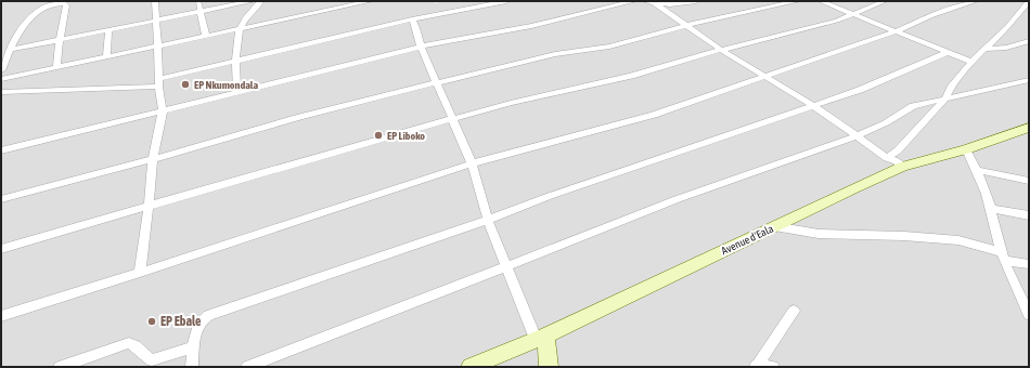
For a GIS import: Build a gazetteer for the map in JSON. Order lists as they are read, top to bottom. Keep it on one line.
{"streets":{"street":["Avenue d'Eala"]},"places":["EP Nkumondala","EP Liboko","EP Ebale"]}
